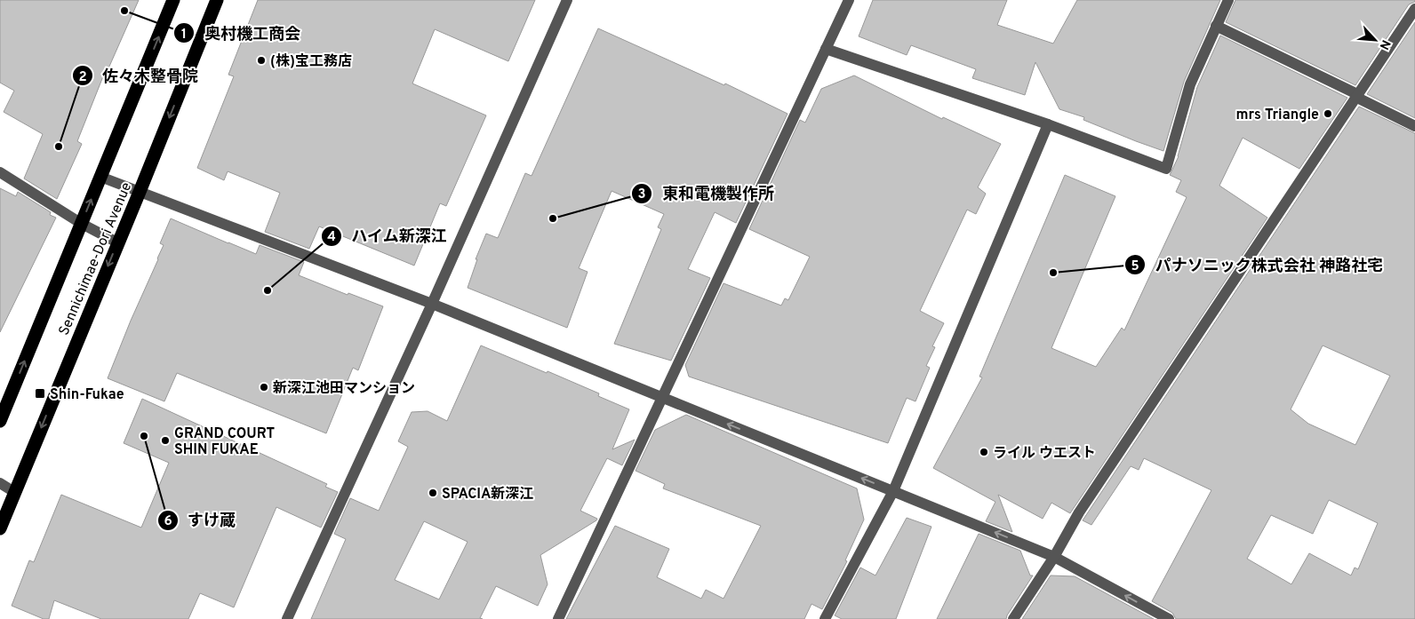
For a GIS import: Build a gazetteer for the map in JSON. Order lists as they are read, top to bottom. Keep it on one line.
{"streets":{"highway":["Sennichimae-Dori Avenue"]},"places":{"other":["奥村機工商会","(株)宝工務店","mrs Triangle","佐々木整骨院","東和電機製作所","パナソニック株式会社 神路社宅","ハイム新深江","新深江池田マンション","すけ蔵","GRAND COURT SHIN FUKAE","ライル ウエスト","SPACIA新深江"],"transit":["Shin-Fukae"]},"north":"bottom right"}
